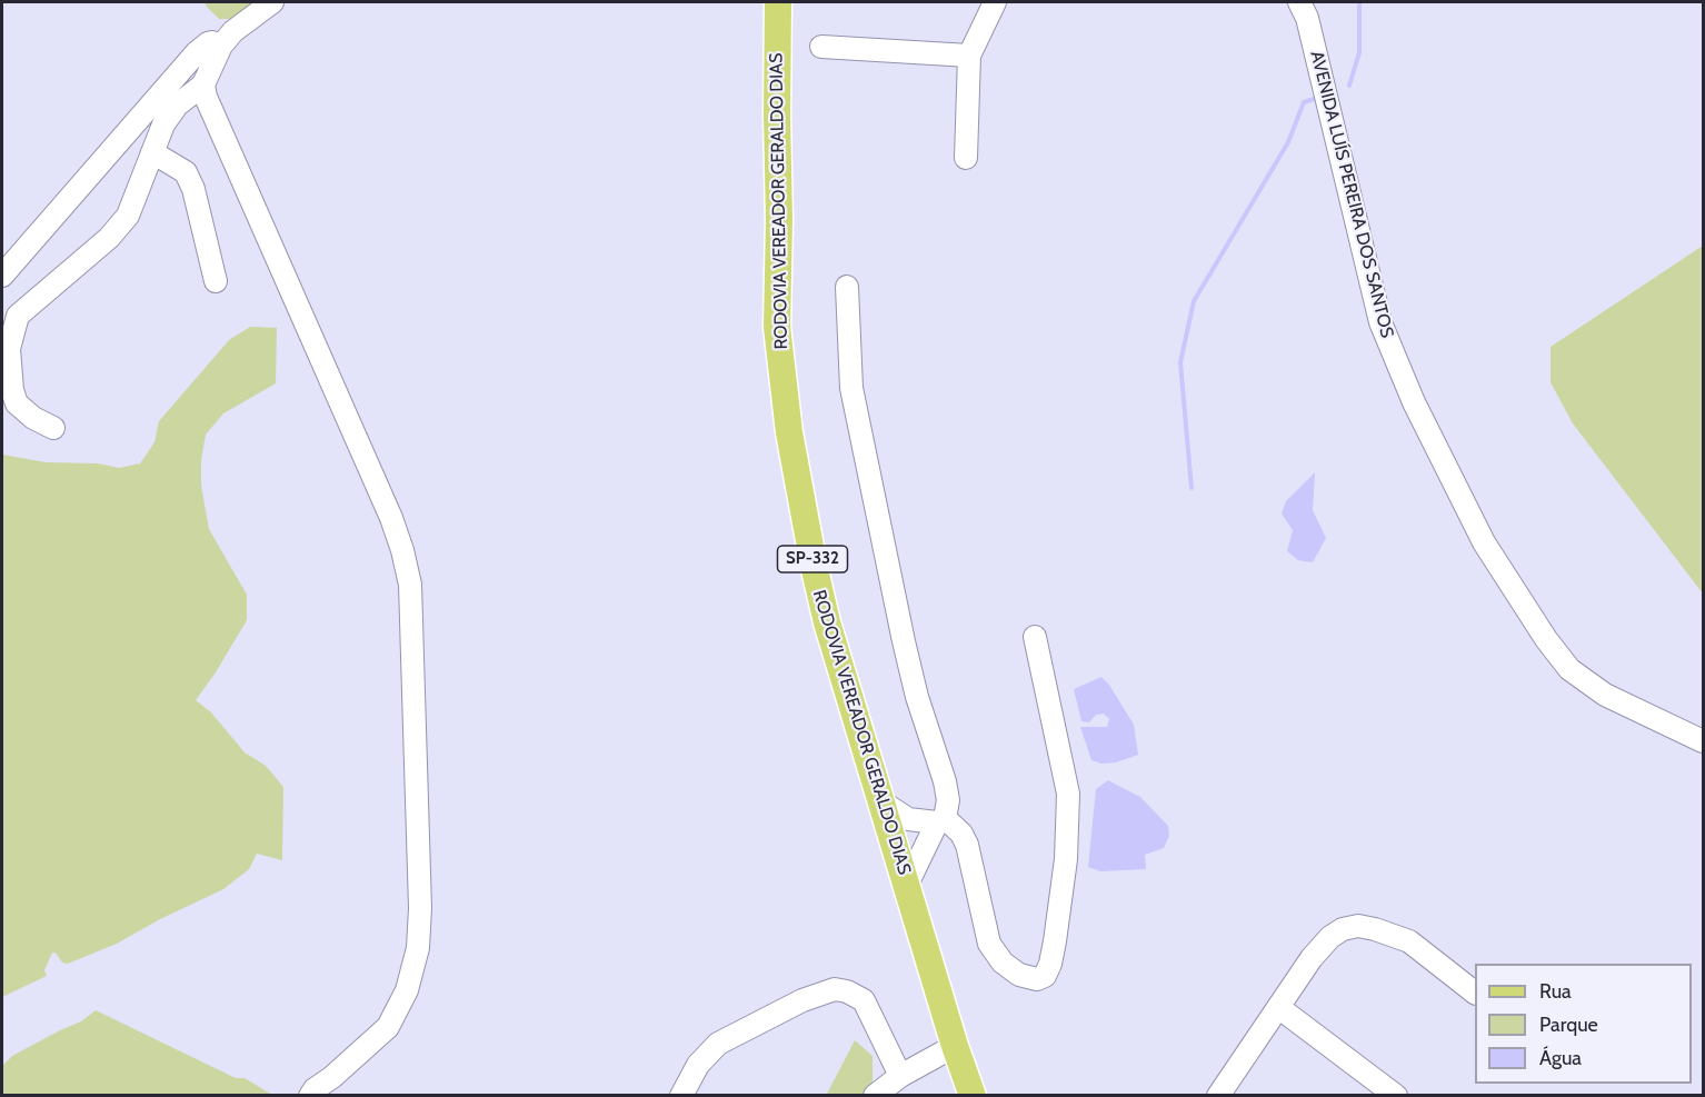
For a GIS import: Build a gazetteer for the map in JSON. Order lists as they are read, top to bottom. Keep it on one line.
{"streets":{"main road":["RODOVIA VEREADOR GERALDO DIAS","SP-332"],"street":["AVENIDA LUÍS PEREIRA DOS SANTOS"]},"legend":["Rua","Parque","Água"]}
